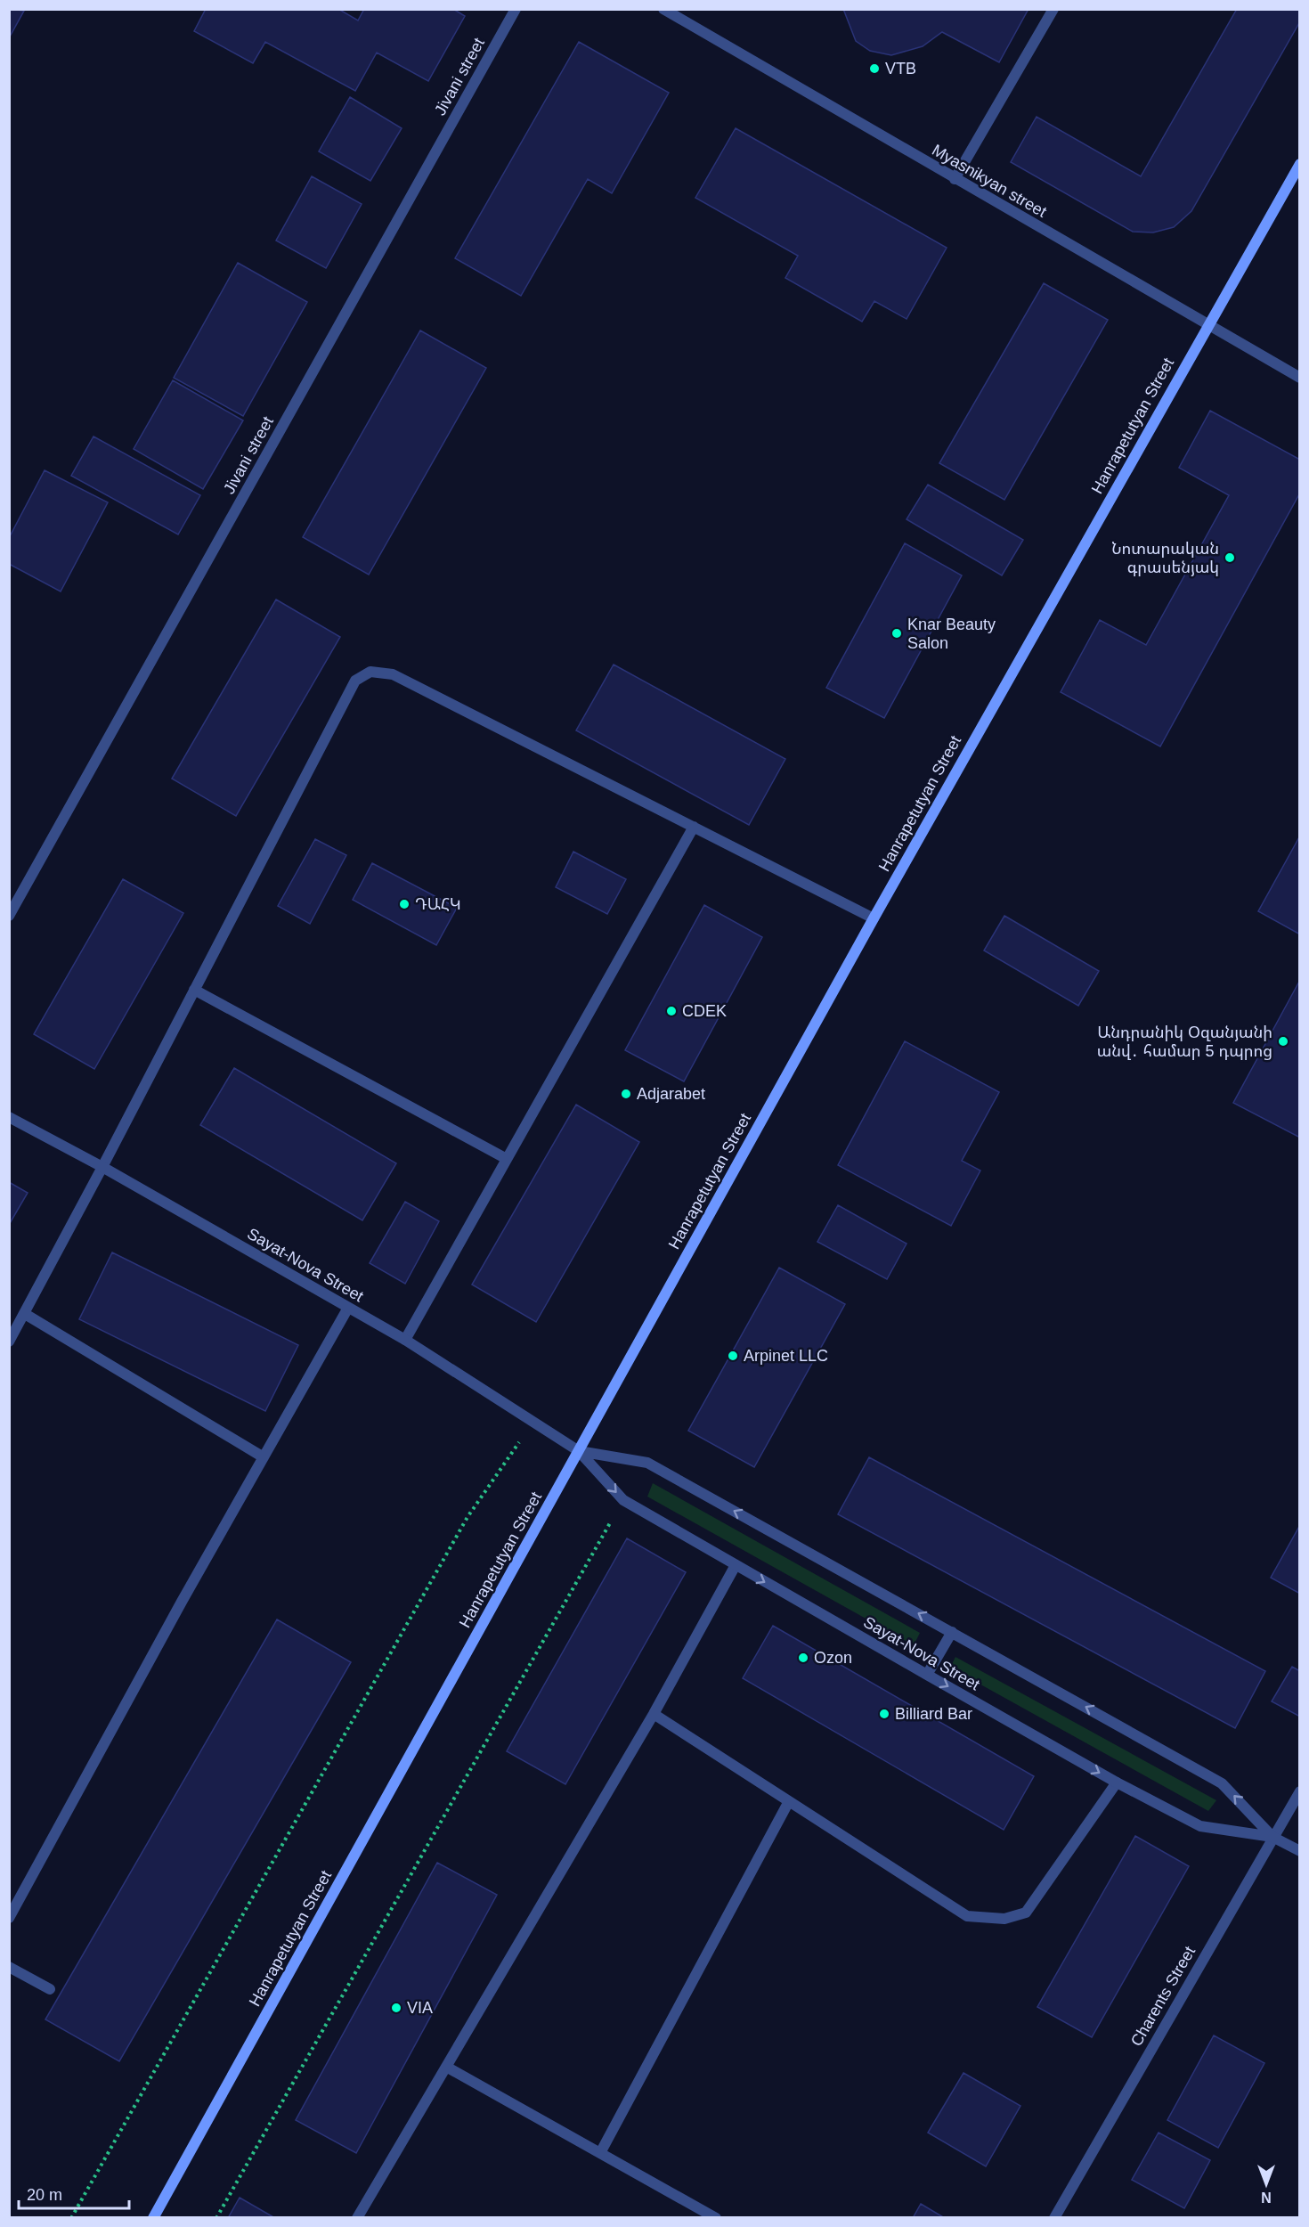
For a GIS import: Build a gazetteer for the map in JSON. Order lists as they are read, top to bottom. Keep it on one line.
{"streets":{"main road":["Hanrapetutyan Street"],"street":["Jivani street","Myasnikyan street","Sayat-Nova Street","Charents Street"]},"crossings":[["Myasnikyan street","Hanrapetutyan Street"],["Hanrapetutyan Street","Sayat-Nova Street"],["Sayat-Nova Street","Charents Street"]],"places":["VTB","Նոտարական գրասենյակ","Knar Beauty Salon","ԴԱՀԿ","CDEK","Անդրանիկ Օզանյանի անվ․ համար 5 դպրոց","Adjarabet","Arpinet LLC","Ozon","Billiard Bar","VIA"],"scale_bar":"20 m","north":"bottom"}
